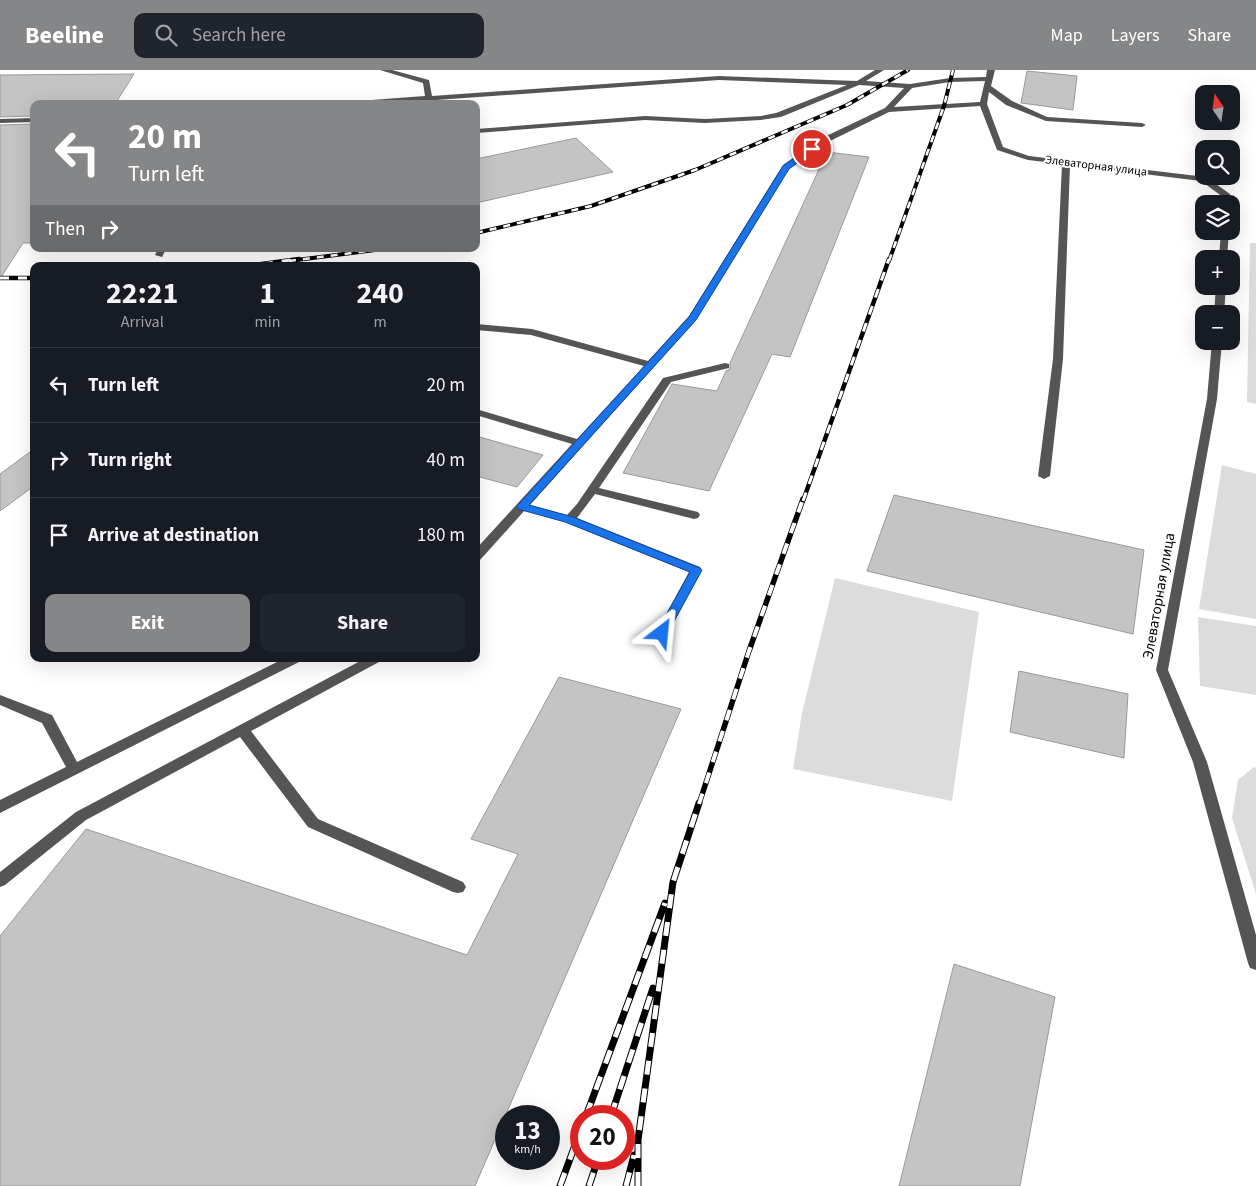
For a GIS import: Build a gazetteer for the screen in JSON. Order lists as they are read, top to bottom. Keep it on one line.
{"streets":{"street":["Элеваторная улица"]},"north":"top","page":{"header":"Beeline","search":"Search here","nav":["Map","Layers","Share"],"map_buttons":["+","−"],"turn":["20 m","Turn left"],"then":"Then","eta":["22:21","Arrival","1","min","240","m"],"list":[{"name":"Turn left","value":"20 m"},{"name":"Turn right","value":"40 m"},{"name":"Arrive at destination","value":"180 m"}],"buttons":["Exit","Share"],"speed":"13 km/h","limit":"20"}}
